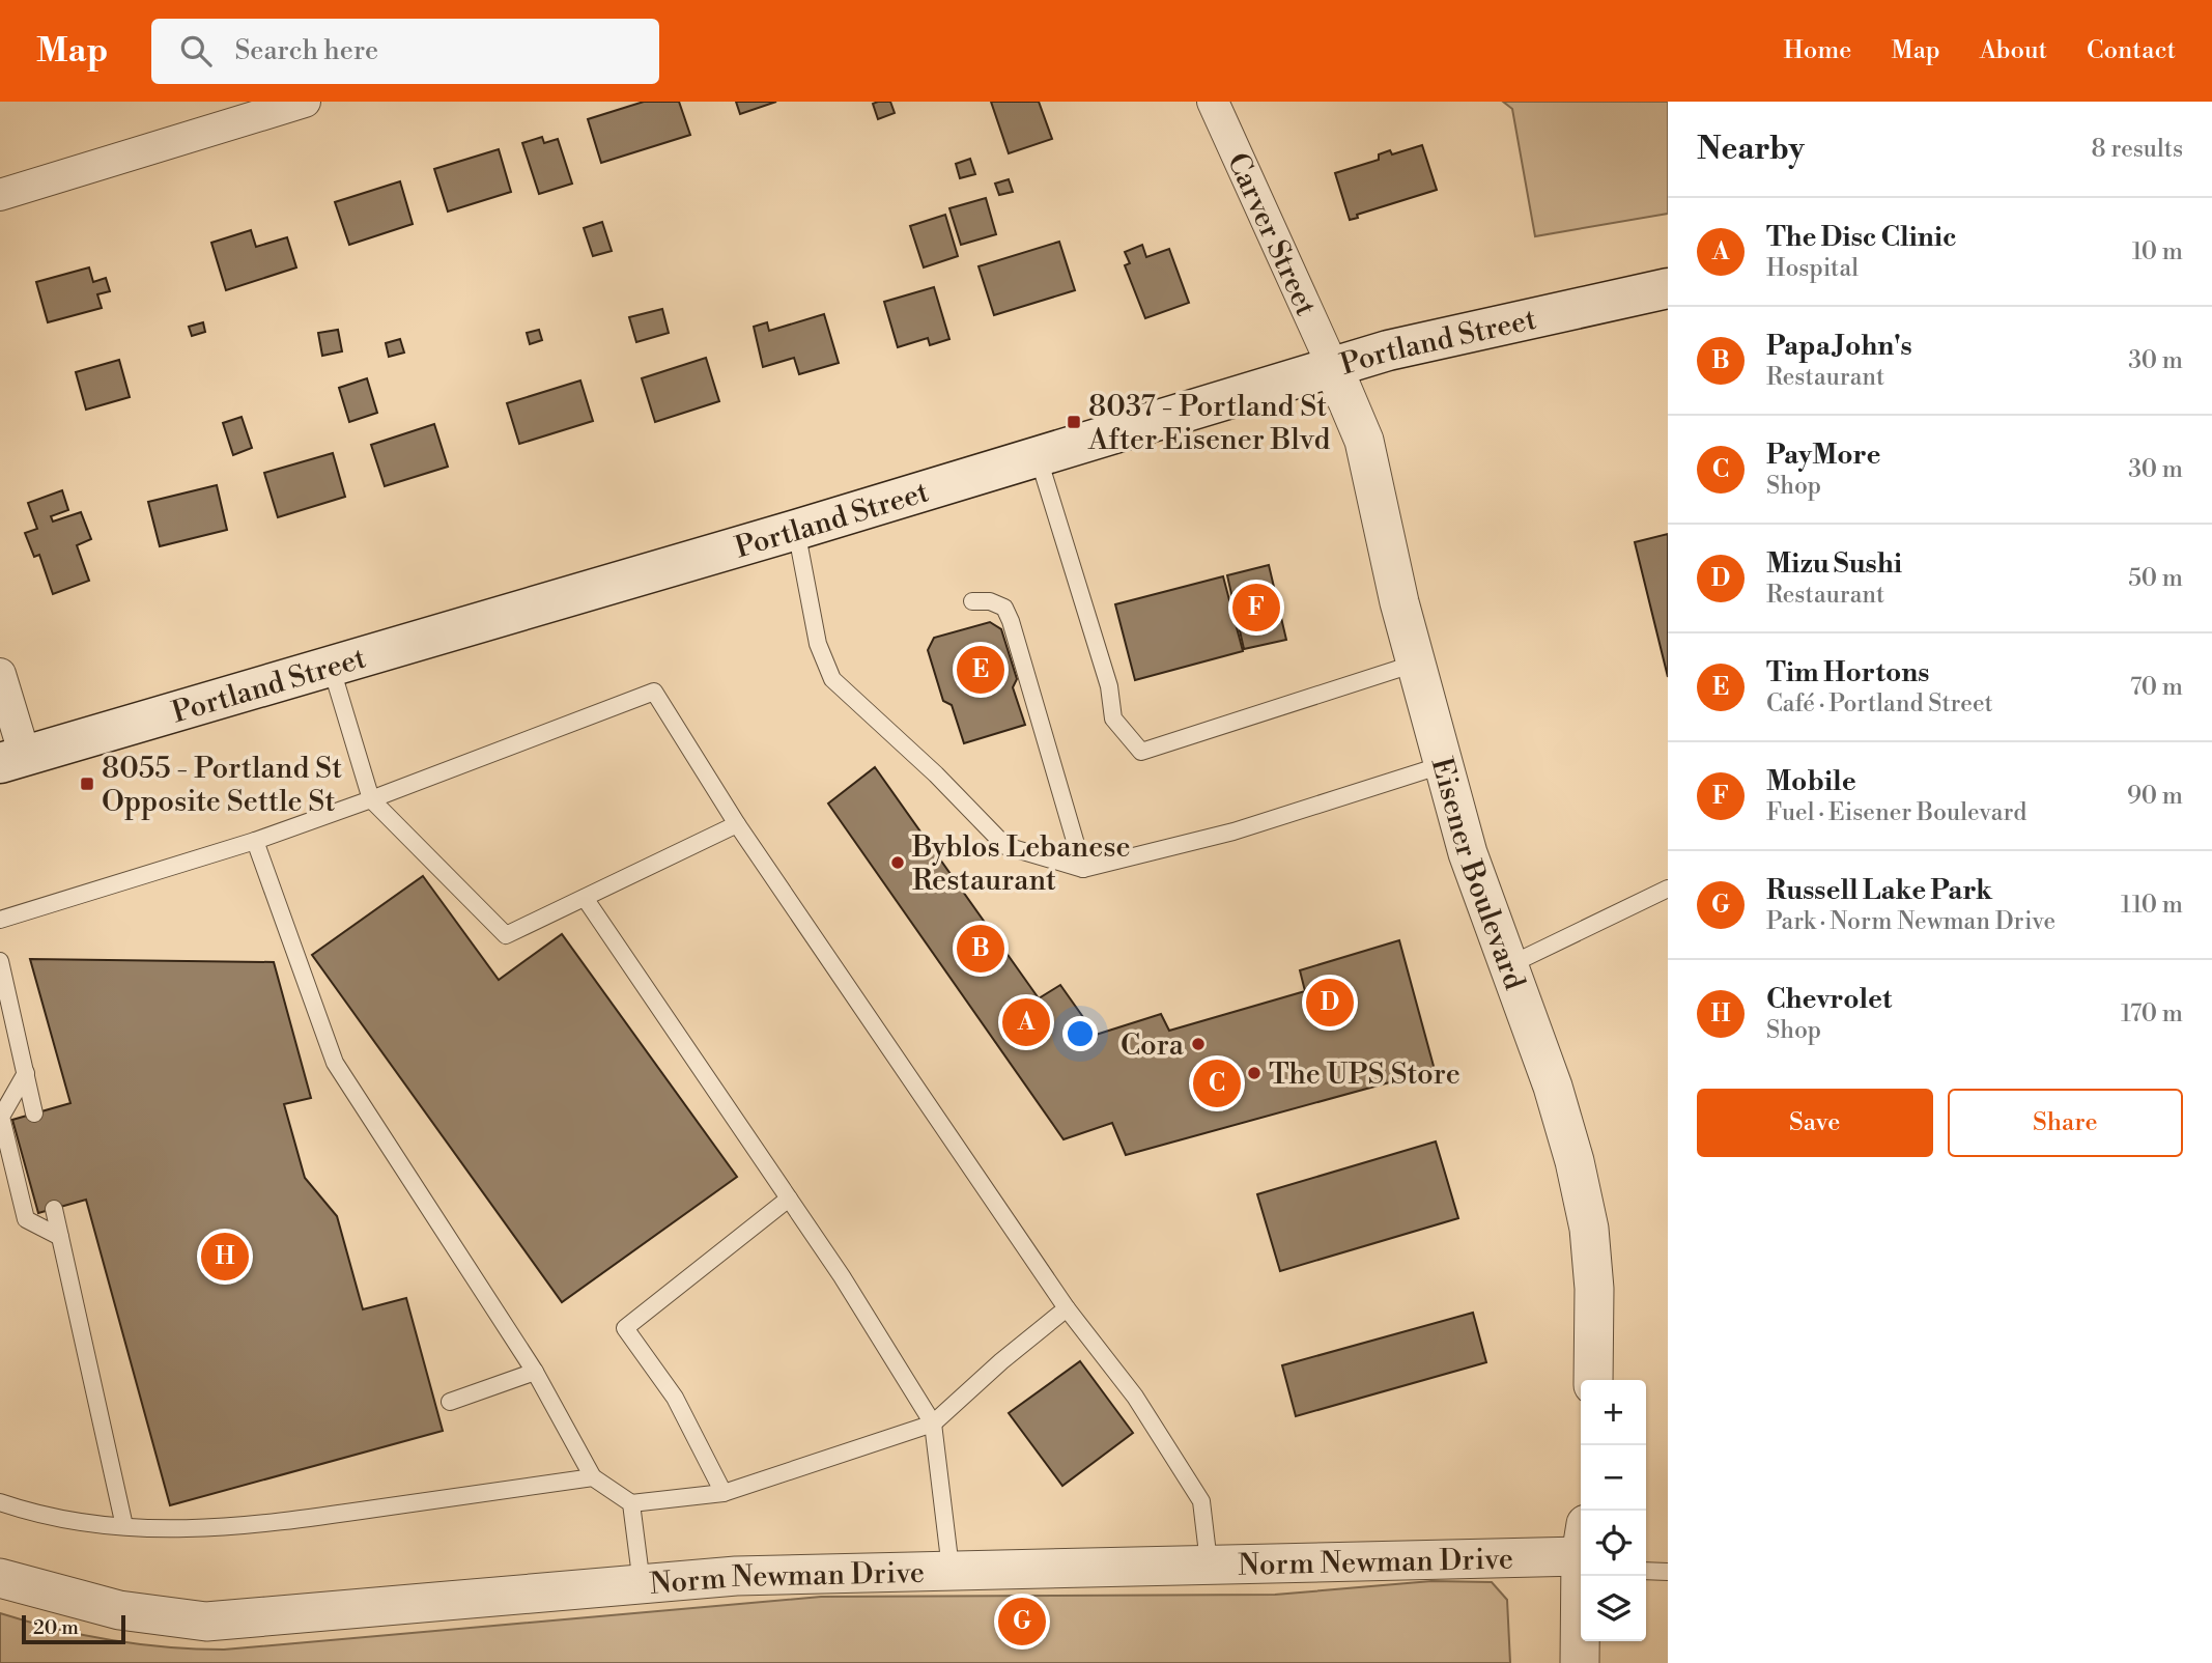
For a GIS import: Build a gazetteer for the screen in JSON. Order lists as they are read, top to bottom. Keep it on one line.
{"streets":{"main road":["Portland Street"],"street":["Carver Street","Eisener Boulevard","Norm Newman Drive"]},"crossings":[["Carver Street","Portland Street"],["Carver Street","Eisener Boulevard"],["Portland Street","Eisener Boulevard"]],"places":{"transit":["8037 - Portland St After Eisener Blvd","8055 - Portland St Opposite Settle St"],"other":["Byblos Lebanese Restaurant","Cora","The UPS Store"]},"scale_bar":"20 m","page":{"header":"Map","search":"Search here","nav":["Home","Map","About","Contact"],"heading":["Nearby","8 results"],"list":[{"mark":"A","name":"The Disc Clinic","note":"Hospital","value":"10 m"},{"mark":"B","name":"Papa John's","note":"Restaurant","value":"30 m"},{"mark":"C","name":"PayMore","note":"Shop","value":"30 m"},{"mark":"D","name":"Mizu Sushi","note":"Restaurant","value":"50 m"},{"mark":"E","name":"Tim Hortons","note":"Café · Portland Street","value":"70 m"},{"mark":"F","name":"Mobile","note":"Fuel · Eisener Boulevard","value":"90 m"},{"mark":"G","name":"Russell Lake Park","note":"Park · Norm Newman Drive","value":"110 m"},{"mark":"H","name":"Chevrolet","note":"Shop","value":"170 m"}],"pins":["F","E","B","D","A","C","H","G"],"buttons":["Save","Share"],"map_buttons":["+","−"],"scale":"20 m"}}
